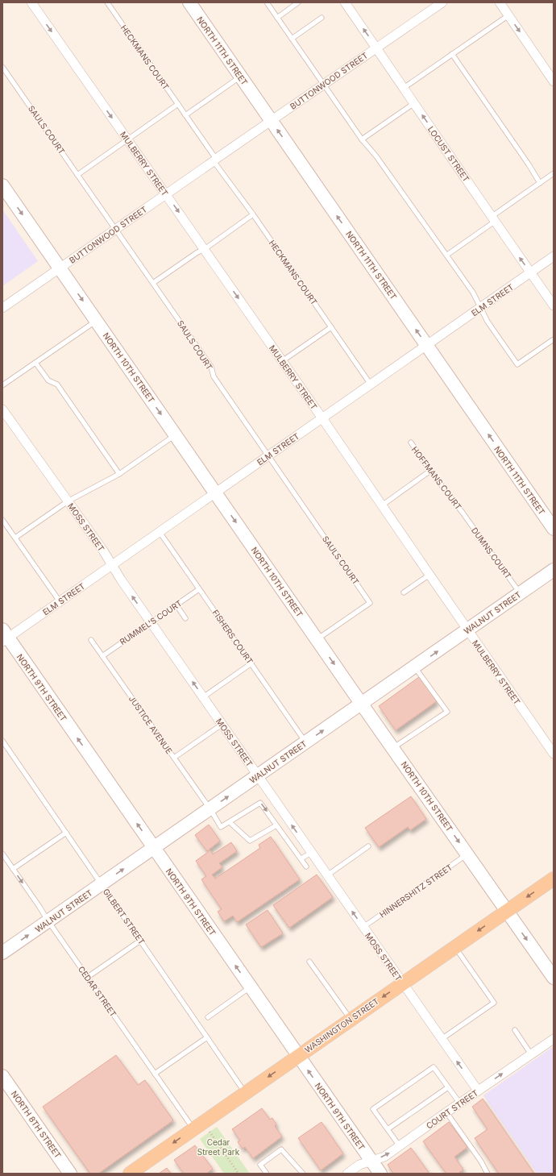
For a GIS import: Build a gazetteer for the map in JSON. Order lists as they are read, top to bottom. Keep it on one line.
{"streets":{"main road":["WASHINGTON STREET"],"street":["NORTH 11TH STREET","BUTTONWOOD STREET","LOCUST STREET","MULBERRY STREET","ELM STREET","NORTH 10TH STREET","MOSS STREET","WALNUT STREET","NORTH 9TH STREET","COURT STREET","NORTH 8TH STREET"],"lane":["HECKMANS COURT","SAULS COURT","HOFFMANS COURT","DUMNS COURT","RUMMEL'S COURT","FISHERS COURT","JUSTICE AVENUE","HINNERSHITZ STREET","GILBERT STREET","CEDAR STREET"]},"crossings":[["NORTH 11TH STREET","BUTTONWOOD STREET"],["NORTH 11TH STREET","ELM STREET"],["HECKMANS COURT","BUTTONWOOD STREET"],["HECKMANS COURT","ELM STREET"],["BUTTONWOOD STREET","SAULS COURT"],["BUTTONWOOD STREET","LOCUST STREET"],["BUTTONWOOD STREET","MULBERRY STREET"],["BUTTONWOOD STREET","NORTH 10TH STREET"],["SAULS COURT","ELM STREET"],["SAULS COURT","NORTH 10TH STREET"],["LOCUST STREET","ELM STREET"],["MULBERRY STREET","ELM STREET"],["MULBERRY STREET","WALNUT STREET"],["ELM STREET","NORTH 10TH STREET"],["ELM STREET","MOSS STREET"],["ELM STREET","FISHERS COURT"],["ELM STREET","NORTH 9TH STREET"],["NORTH 10TH STREET","WALNUT STREET"],["NORTH 10TH STREET","HINNERSHITZ STREET"],["NORTH 10TH STREET","WASHINGTON STREET"],["HOFFMANS COURT","DUMNS COURT"],["MOSS STREET","WALNUT STREET"],["MOSS STREET","RUMMEL'S COURT"],["MOSS STREET","HINNERSHITZ STREET"],["MOSS STREET","WASHINGTON STREET"],["MOSS STREET","COURT STREET"],["DUMNS COURT","WALNUT STREET"],["WALNUT STREET","FISHERS COURT"],["WALNUT STREET","NORTH 9TH STREET"],["WALNUT STREET","JUSTICE AVENUE"],["WALNUT STREET","GILBERT STREET"],["WALNUT STREET","CEDAR STREET"],["RUMMEL'S COURT","FISHERS COURT"],["RUMMEL'S COURT","JUSTICE AVENUE"],["NORTH 9TH STREET","WASHINGTON STREET"],["NORTH 9TH STREET","COURT STREET"],["GILBERT STREET","WASHINGTON STREET"],["CEDAR STREET","WASHINGTON STREET"]],"one_way":["NORTH 11TH STREET","LOCUST STREET","MULBERRY STREET","NORTH 10TH STREET","MOSS STREET","WALNUT STREET","NORTH 9TH STREET","WASHINGTON STREET","COURT STREET"],"parks":["Cedar Street Park"]}
